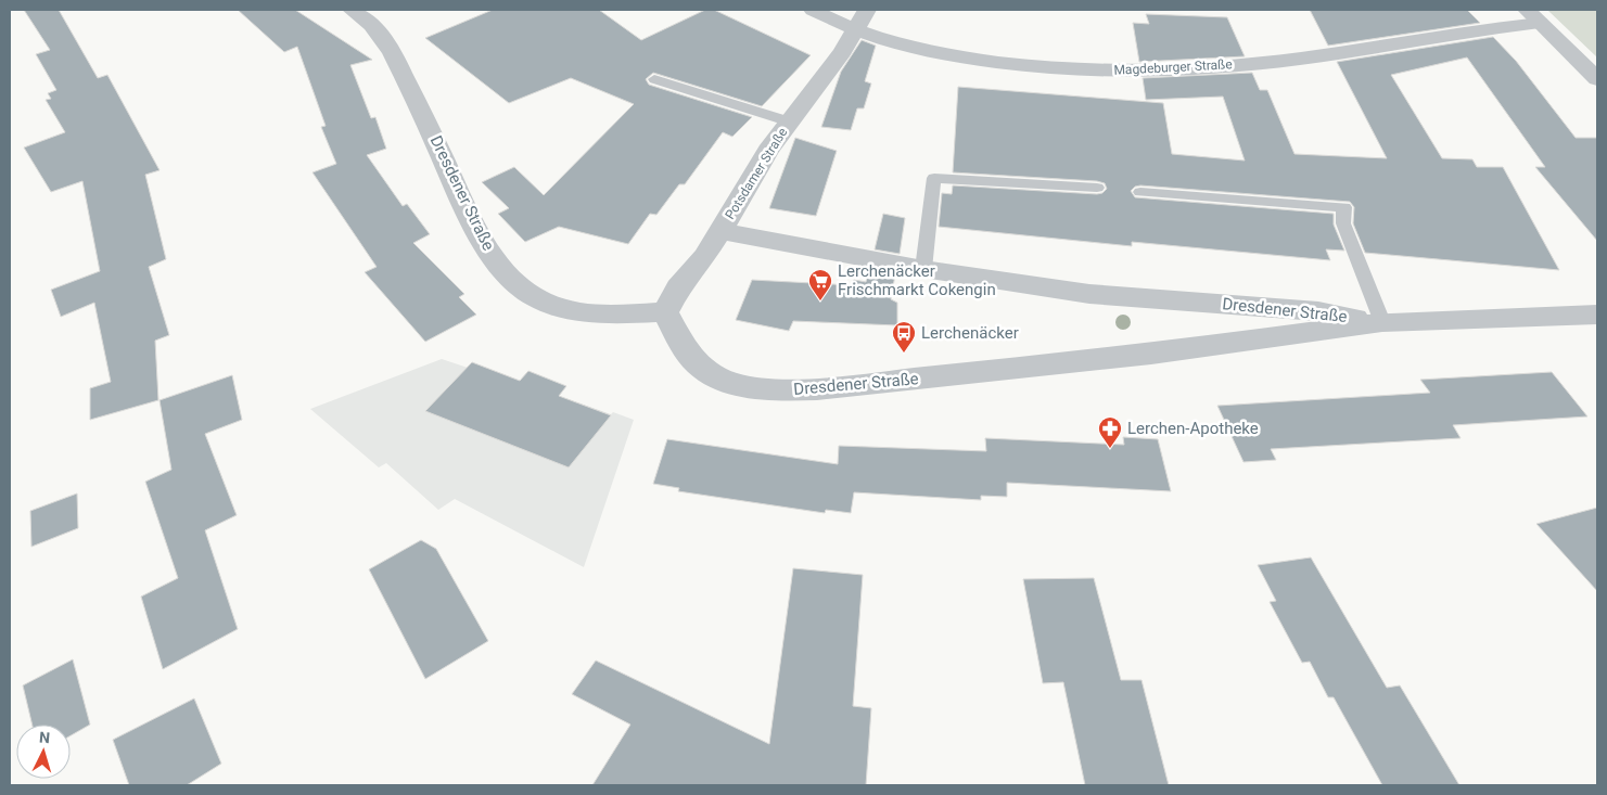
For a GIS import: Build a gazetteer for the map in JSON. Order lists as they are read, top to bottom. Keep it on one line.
{"streets":{"street":["Magdeburger Straße","Potsdamer Straße","Dresdener Straße"]},"crossings":[["Magdeburger Straße","Potsdamer Straße"],["Potsdamer Straße","Dresdener Straße"]],"places":{"supermarket":["Lerchenäcker Frischmarkt Cokengin"],"bus stop":["Lerchenäcker"],"pharmacy":["Lerchen-Apotheke"]},"north":"top"}
